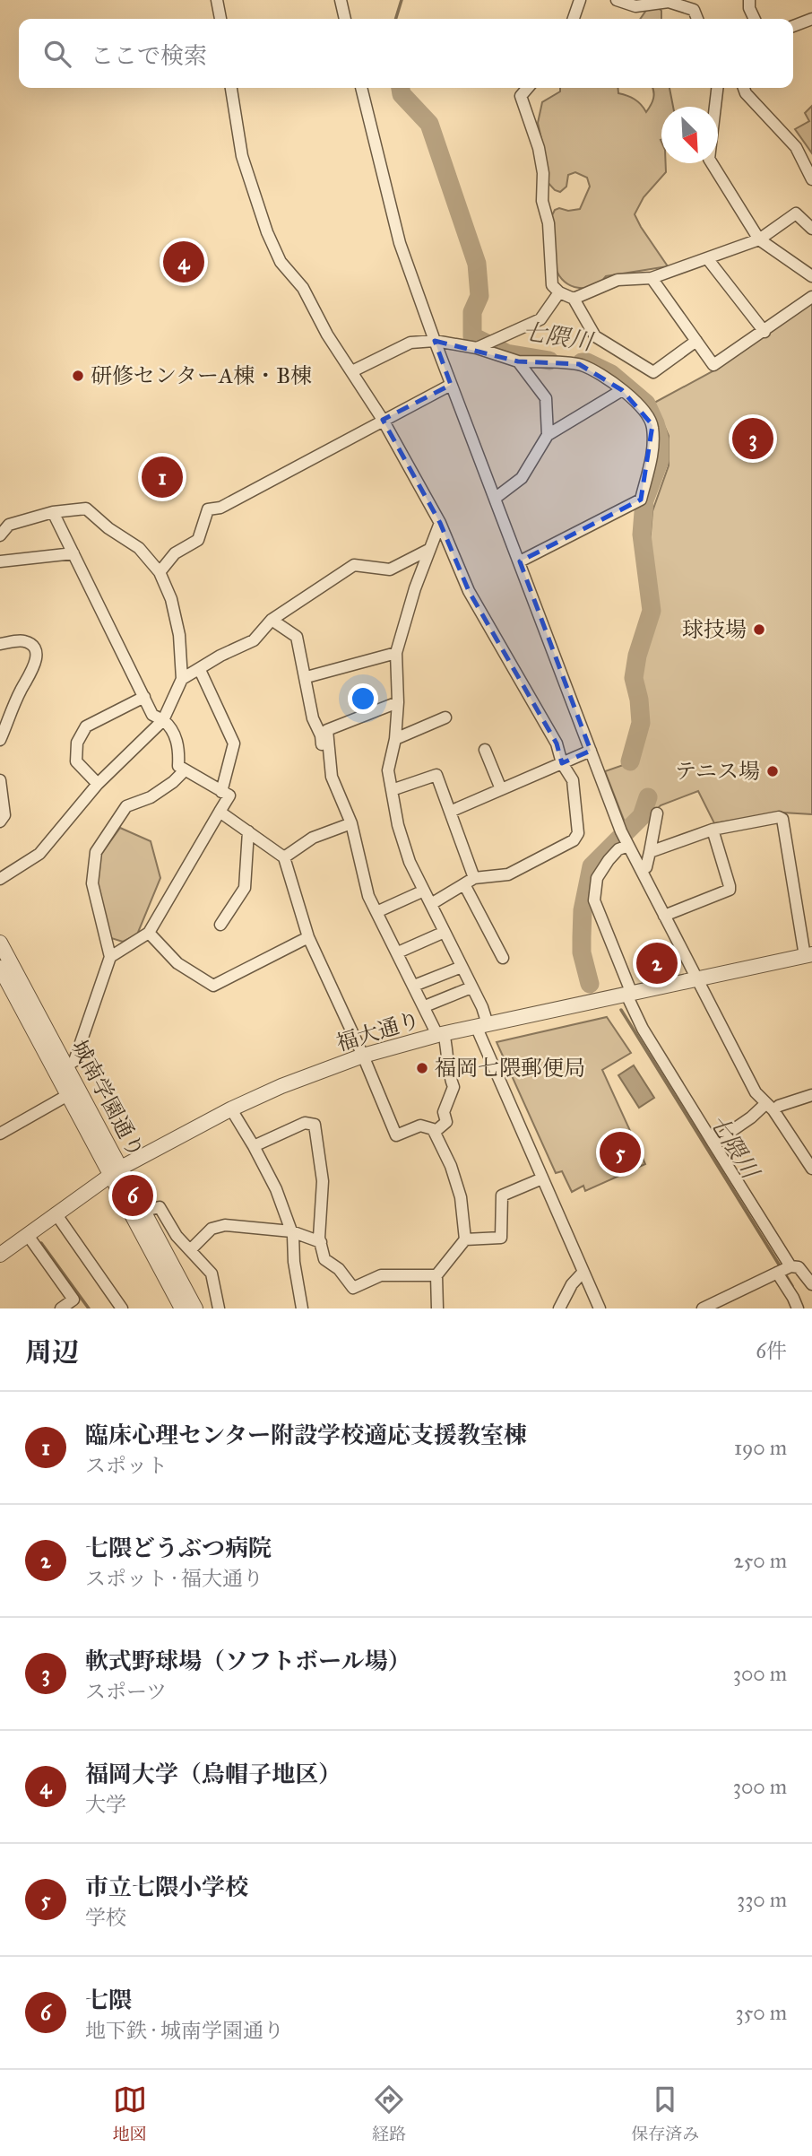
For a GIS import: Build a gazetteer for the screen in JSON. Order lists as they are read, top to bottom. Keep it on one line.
{"streets":{"street":["福大通り","城南学園通り"]},"crossings":[["福大通り","城南学園通り"]],"water":["七隈川"],"places":["研修センターA棟・B棟","球技場","テニス場","福岡七隈郵便局"],"north":"bottom right","page":{"search":"ここで検索","pins":["4","3","1","2","5","6"],"heading":["周辺","6件"],"list":[{"mark":"1","name":"臨床心理センター附設学校適応支援教室棟","note":"スポット","value":"190 m"},{"mark":"2","name":"七隈どうぶつ病院","note":"スポット · 福大通り","value":"250 m"},{"mark":"3","name":"軟式野球場（ソフトボール場）","note":"スポーツ","value":"300 m"},{"mark":"4","name":"福岡大学（烏帽子地区）","note":"大学","value":"300 m"},{"mark":"5","name":"市立七隈小学校","note":"学校","value":"330 m"},{"mark":"6","name":"七隈","note":"地下鉄 · 城南学園通り","value":"350 m"}],"nav":["地図","経路","保存済み"]}}
